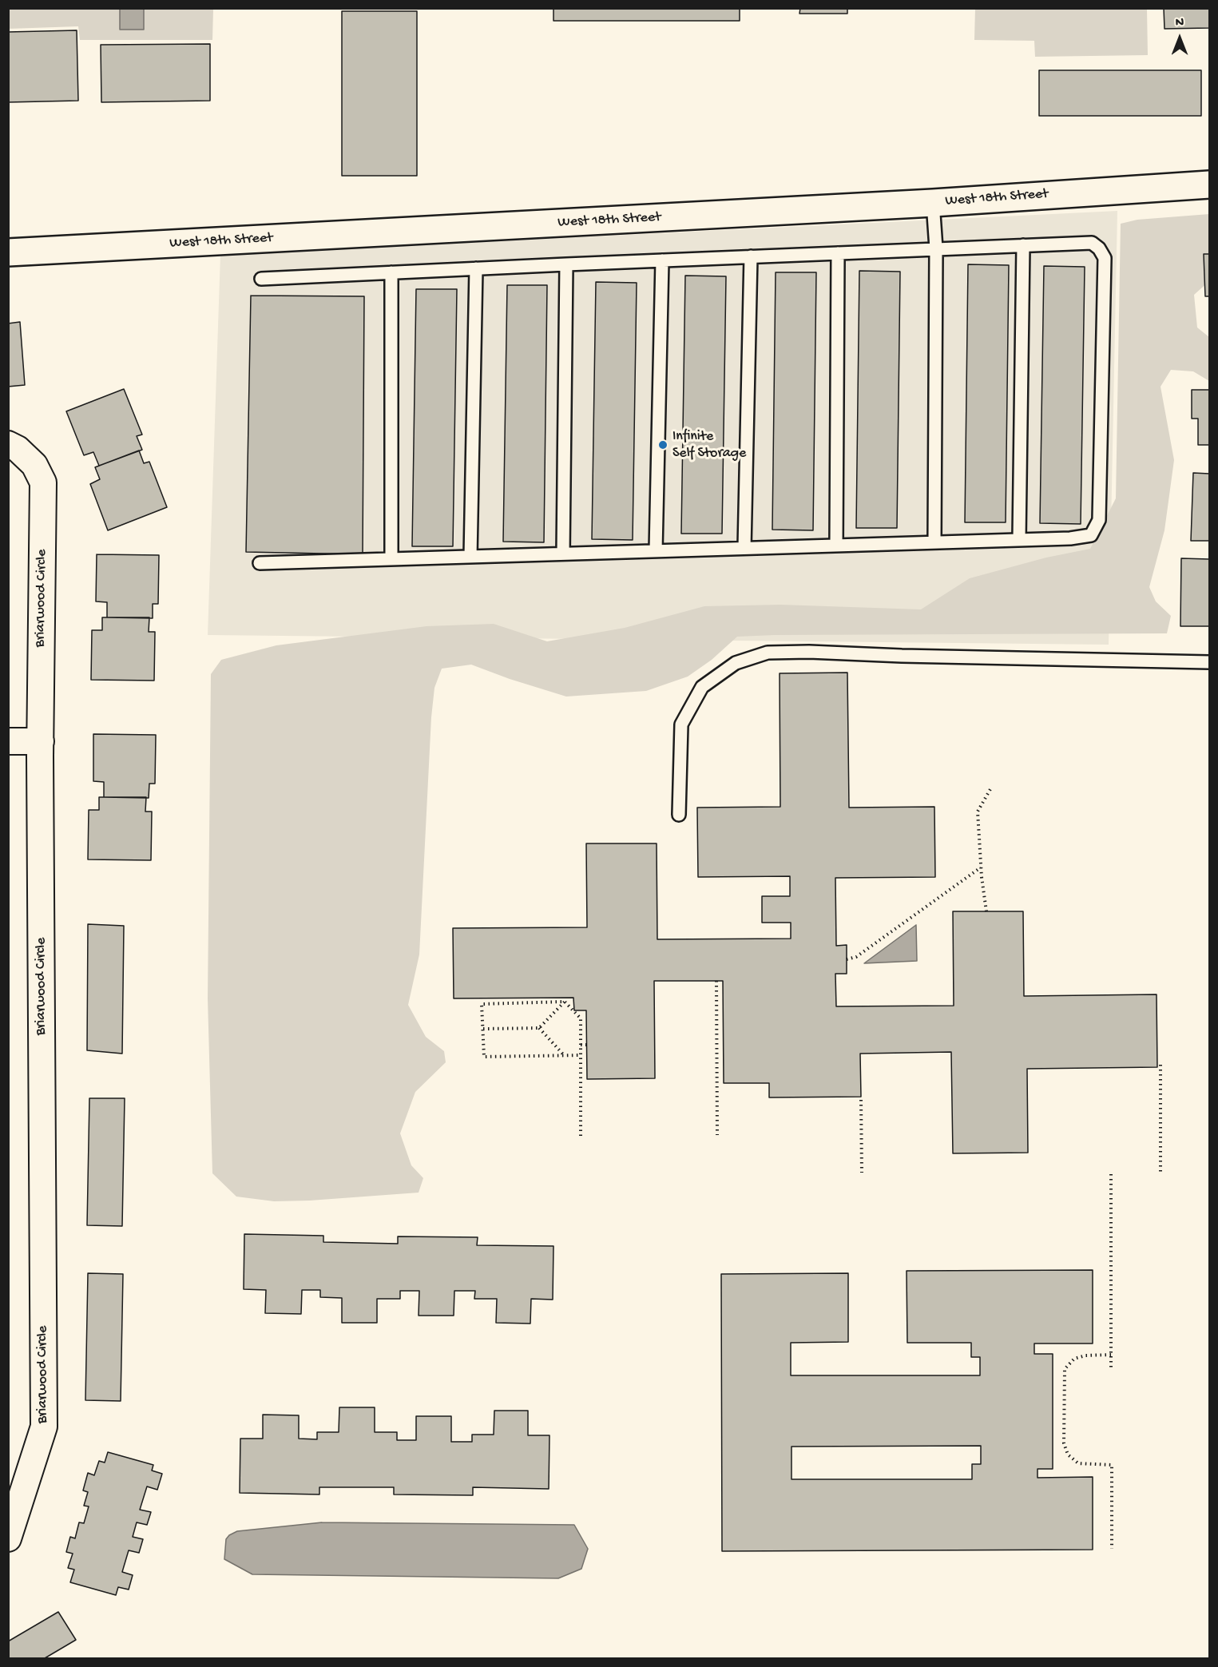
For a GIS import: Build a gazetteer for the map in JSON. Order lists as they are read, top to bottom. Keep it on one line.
{"streets":{"street":["West 18th Street","Briarwood Circle"]},"places":["Infinite Self Storage"],"north":"top"}
